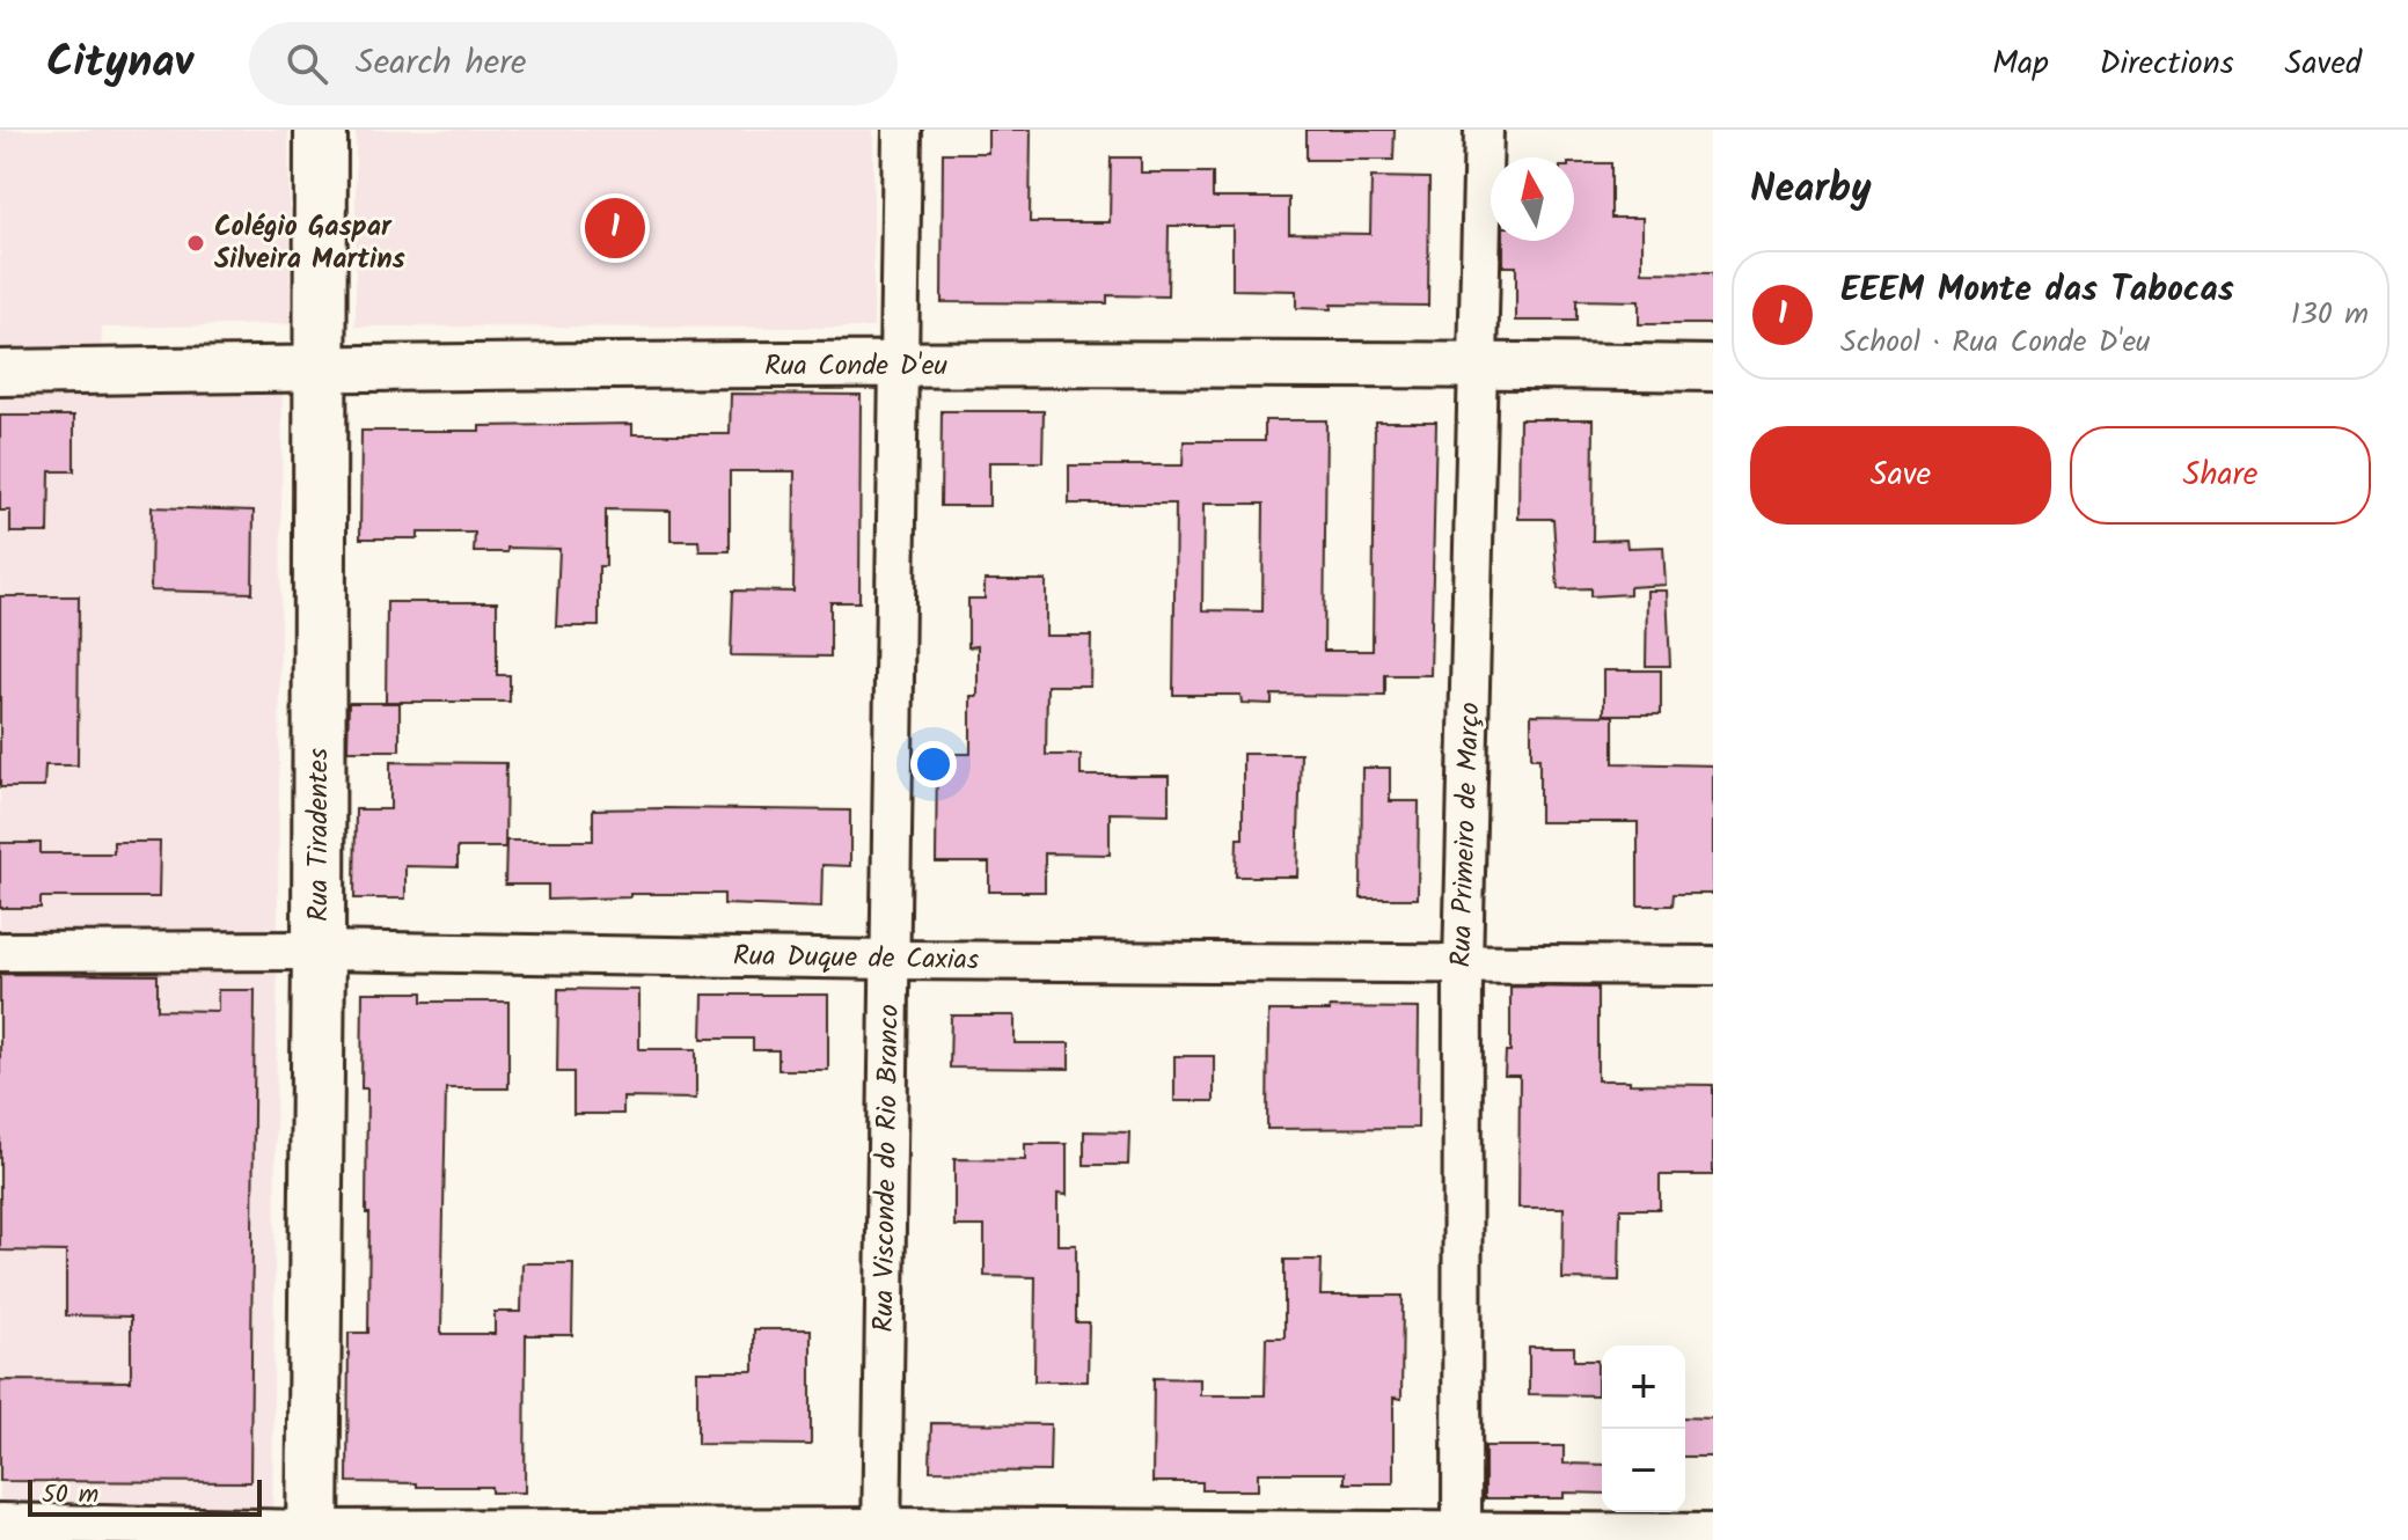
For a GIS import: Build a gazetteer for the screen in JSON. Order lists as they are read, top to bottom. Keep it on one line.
{"streets":{"main road":["Rua Tiradentes"],"street":["Rua Conde D'eu","Rua Primeiro de Março","Rua Duque de Caxias","Rua Visconde do Rio Branco"]},"crossings":[["Rua Conde D'eu","Rua Tiradentes"],["Rua Conde D'eu","Rua Primeiro de Março"],["Rua Conde D'eu","Rua Visconde do Rio Branco"],["Rua Tiradentes","Rua Duque de Caxias"],["Rua Primeiro de Março","Rua Duque de Caxias"],["Rua Duque de Caxias","Rua Visconde do Rio Branco"]],"places":["Colégio Gaspar Silveira Martins"],"scale_bar":"50 m","north":"top","page":{"header":"Citynav","search":"Search here","nav":["Map","Directions","Saved"],"heading":"Nearby","pins":"1","list":[{"mark":"1","name":"EEEM Monte das Tabocas","note":"School · Rua Conde D'eu","value":"130 m"}],"buttons":["Save","Share"],"map_buttons":["+","−"],"scale":"50 m"}}
